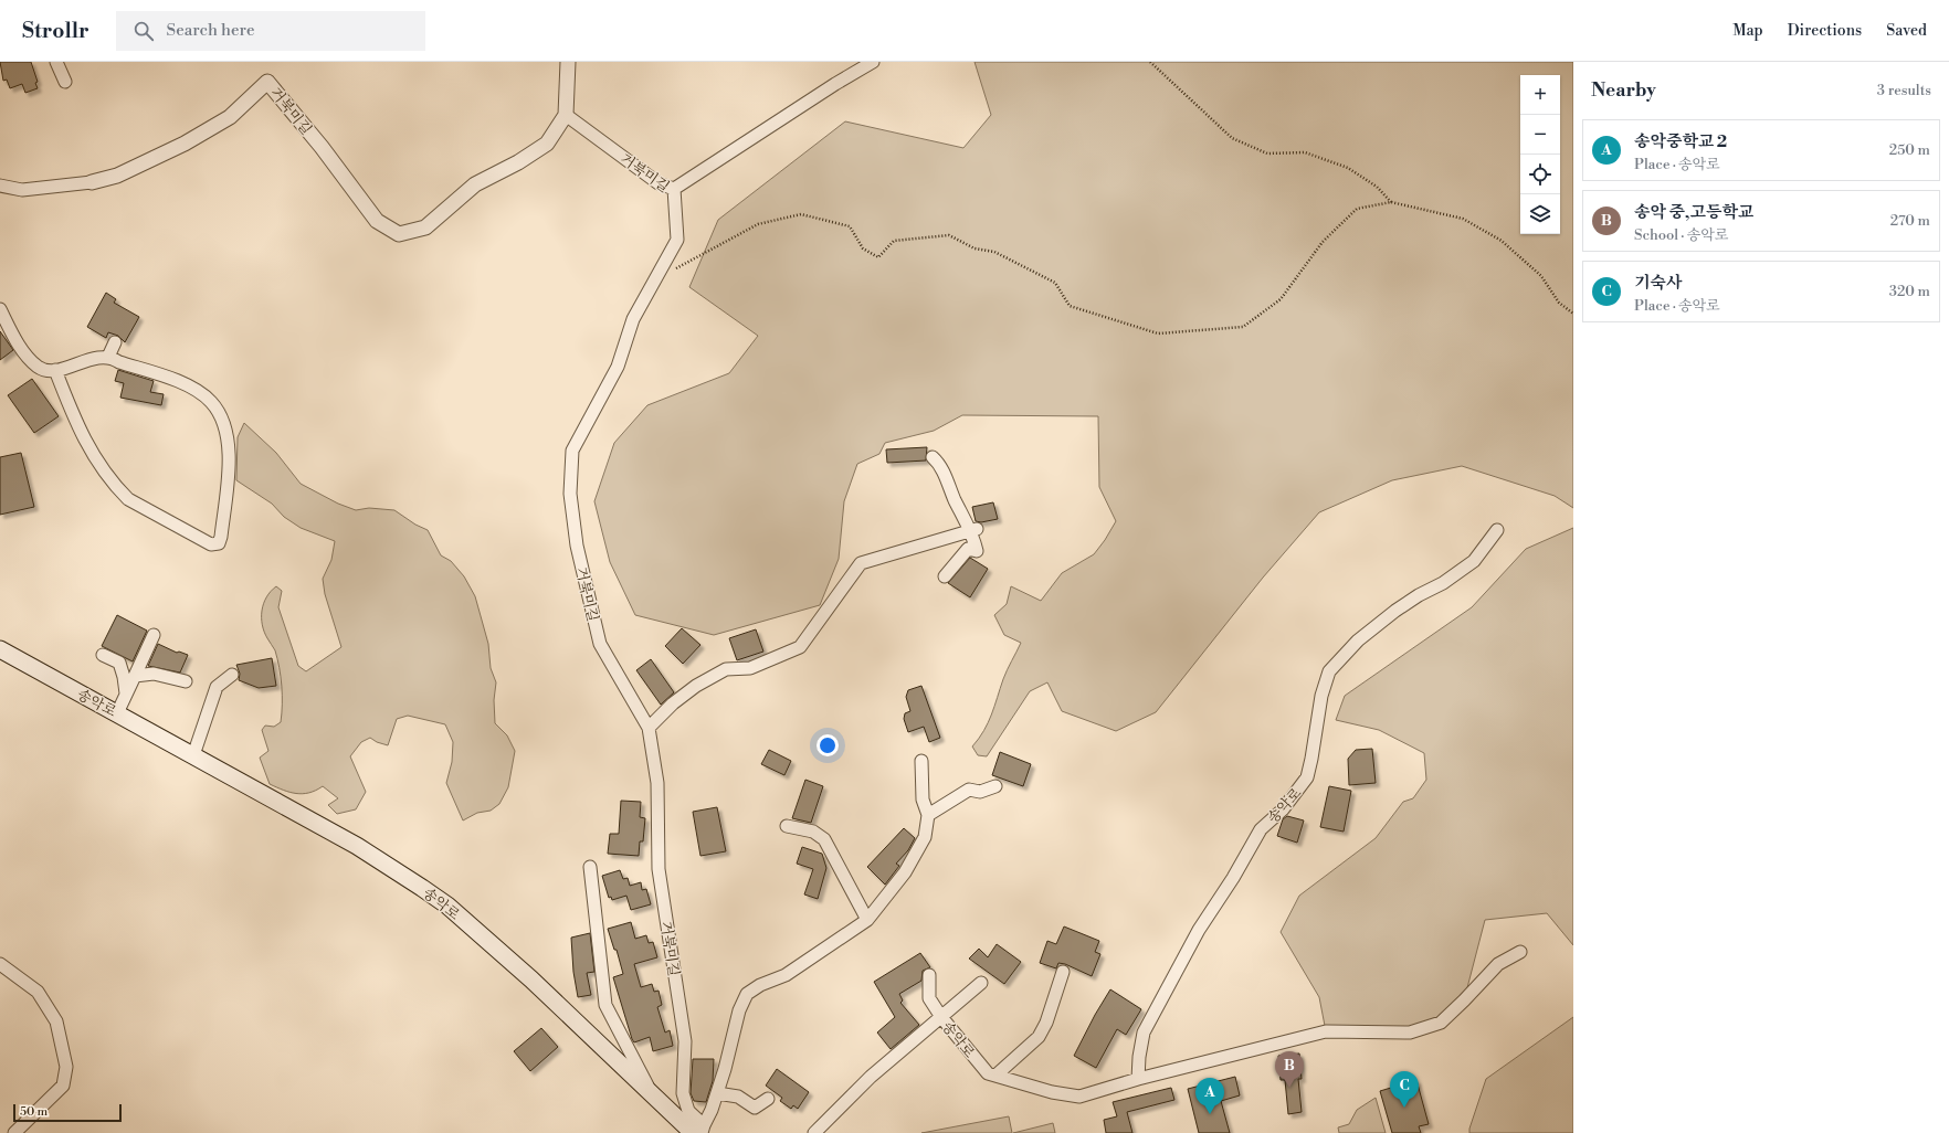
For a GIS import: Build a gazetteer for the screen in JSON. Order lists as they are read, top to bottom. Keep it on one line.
{"streets":{"main road":["송악로"],"street":["거북미길"]},"crossings":[["거북미길","송악로"]],"scale_bar":"50 m","page":{"header":"Strollr","search":"Search here","nav":["Map","Directions","Saved"],"heading":["Nearby","3 results"],"map_buttons":["+","−"],"list":[{"mark":"A","name":"송악중학교 2","note":"Place · 송악로","value":"250 m"},{"mark":"B","name":"송악 중,고등학교","note":"School · 송악로","value":"270 m"},{"mark":"C","name":"기숙사","note":"Place · 송악로","value":"320 m"}],"pins":["B","C","A"],"scale":"50 m"}}
